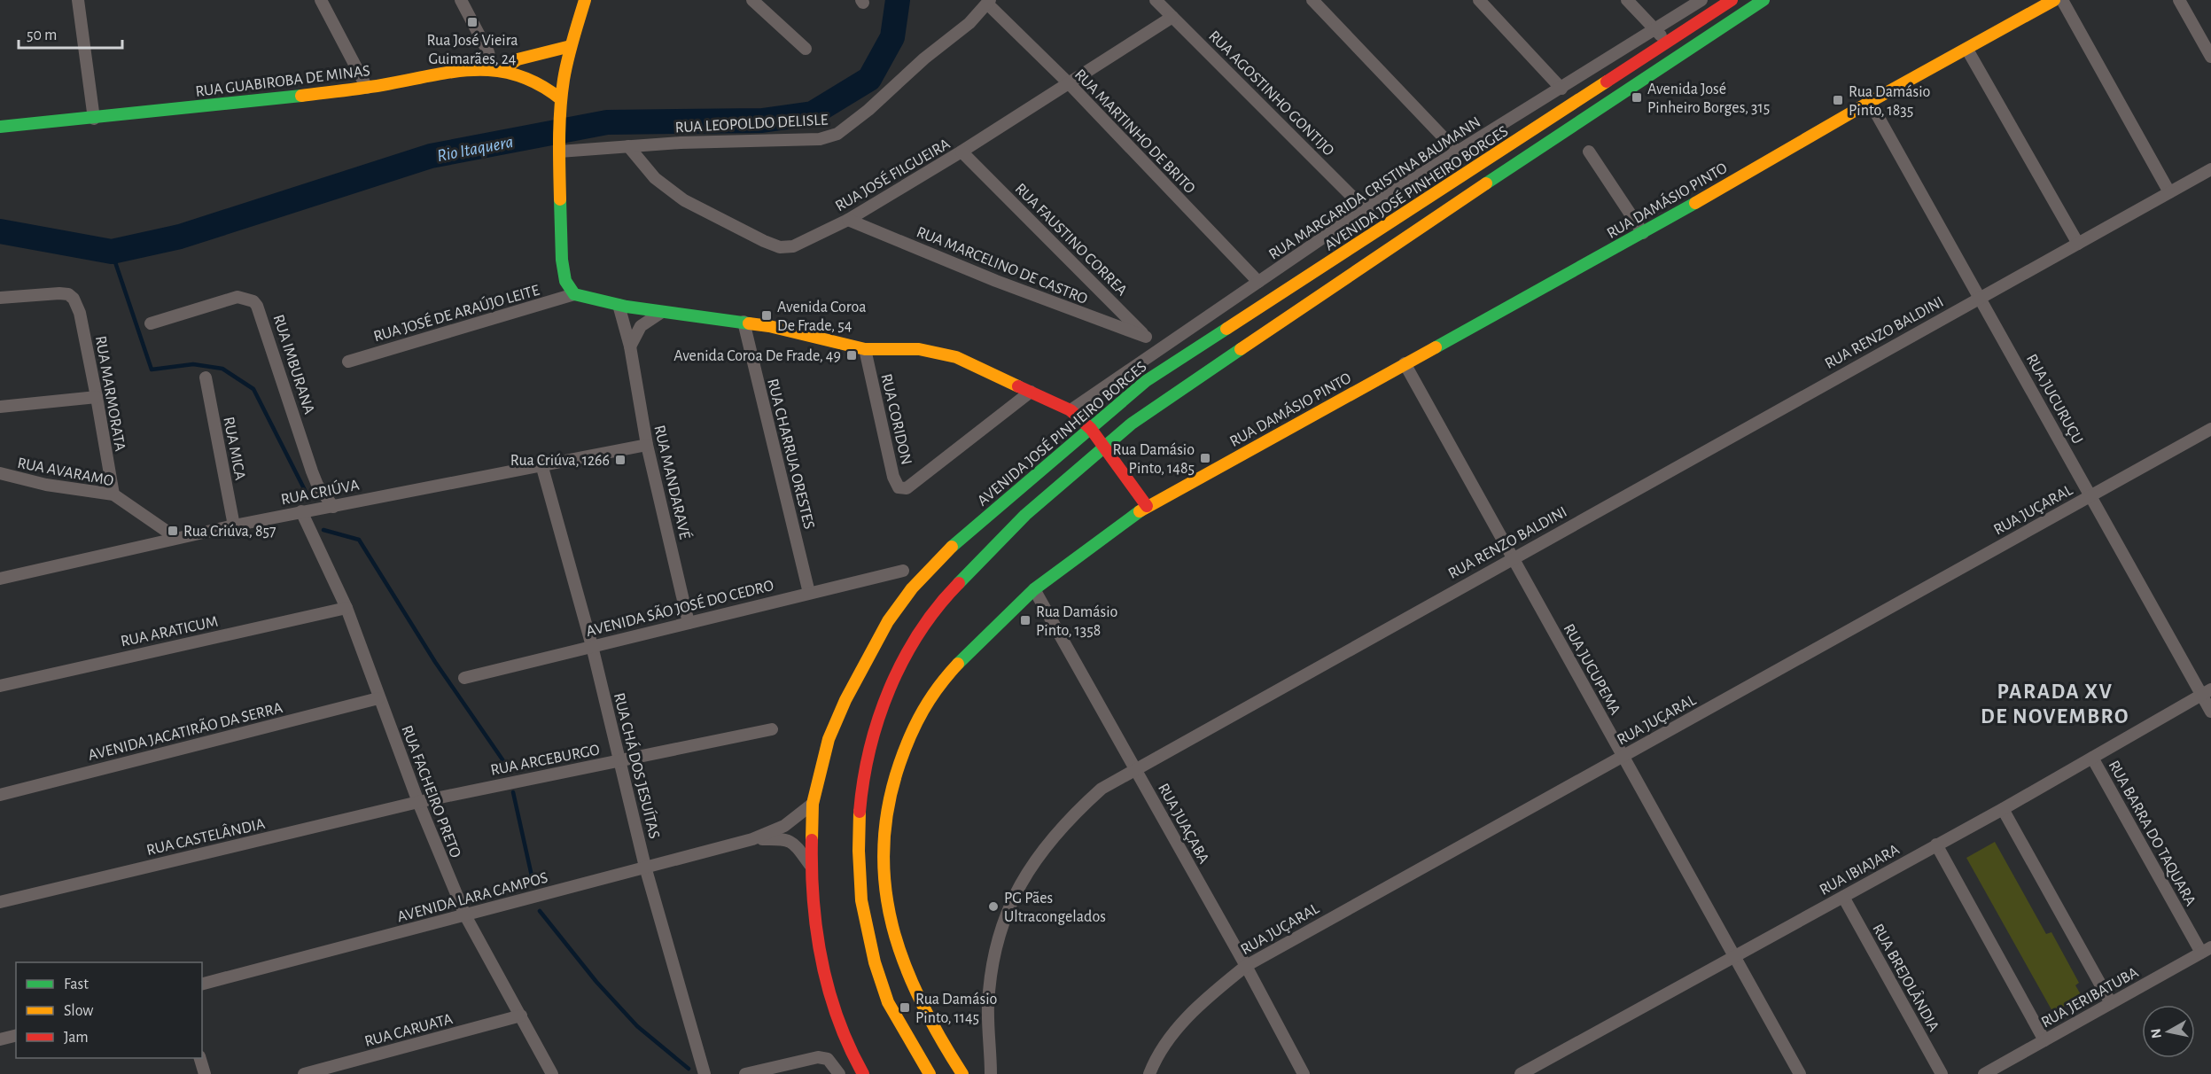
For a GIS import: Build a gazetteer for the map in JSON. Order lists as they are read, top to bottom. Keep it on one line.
{"streets":{"street":["RUA GUABIROBA DE MINAS","RUA AGOSTINHO GONTIJO","RUA LEOPOLDO DELISLE","RUA MARTINHO DE BRITO","RUA JOSÉ FILGUEIRA","RUA MARGARIDA CRISTINA BAUMANN","AVENIDA JOSÉ PINHEIRO BORGES","RUA DAMÁSIO PINTO","RUA FAUSTINO CORREA","RUA MARCELINO DE CASTRO","RUA JOSÉ DE ARAÚJO LEITE","RUA RENZO BALDINI","RUA IMBURANA","RUA MARMORATA","RUA JUCURUÇU","RUA CORIDON","RUA MICA","RUA CHARRUA ORESTES","RUA AVARAMO","RUA MANDARAVÉ","RUA CRIÚVA","RUA JUÇARAL","AVENIDA SÃO JOSÉ DO CEDRO","RUA ARATICUM","RUA JUCUPEMA","AVENIDA JACATIRÃO DA SERRA","RUA ARCEBURGO","RUA CHÁ DOS JESUÍTAS","RUA FACHEIRO PRETO","RUA JUAÇABA","RUA BARRA DO TAQUARA","RUA CASTELÂNDIA","RUA IBIAJARA","AVENIDA LARA CAMPOS","RUA BREJOLÂNDIA","RUA JERIBATUBA","RUA CARUATA"]},"crossings":[["RUA AGOSTINHO GONTIJO","RUA JOSÉ FILGUEIRA"],["RUA AGOSTINHO GONTIJO","RUA MARGARIDA CRISTINA BAUMANN"],["RUA LEOPOLDO DELISLE","RUA MARTINHO DE BRITO"],["RUA LEOPOLDO DELISLE","RUA JOSÉ FILGUEIRA"],["RUA MARTINHO DE BRITO","RUA JOSÉ FILGUEIRA"],["RUA MARTINHO DE BRITO","RUA MARGARIDA CRISTINA BAUMANN"],["RUA JOSÉ FILGUEIRA","RUA FAUSTINO CORREA"],["RUA JOSÉ FILGUEIRA","RUA MARCELINO DE CASTRO"],["RUA MARGARIDA CRISTINA BAUMANN","RUA FAUSTINO CORREA"],["AVENIDA JOSÉ PINHEIRO BORGES","AVENIDA LARA CAMPOS"],["RUA DAMÁSIO PINTO","RUA JUCURUÇU"],["RUA DAMÁSIO PINTO","RUA JUCUPEMA"],["RUA DAMÁSIO PINTO","RUA JUAÇABA"],["RUA FAUSTINO CORREA","RUA MARCELINO DE CASTRO"],["RUA RENZO BALDINI","RUA JUCURUÇU"],["RUA RENZO BALDINI","RUA JUCUPEMA"],["RUA RENZO BALDINI","RUA JUAÇABA"],["RUA IMBURANA","RUA CRIÚVA"],["RUA MARMORATA","RUA AVARAMO"],["RUA JUCURUÇU","RUA JUÇARAL"],["RUA JUCURUÇU","RUA IBIAJARA"],["RUA MICA","RUA CRIÚVA"],["RUA CHARRUA ORESTES","AVENIDA SÃO JOSÉ DO CEDRO"],["RUA AVARAMO","RUA CRIÚVA"],["RUA MANDARAVÉ","RUA CRIÚVA"],["RUA MANDARAVÉ","AVENIDA SÃO JOSÉ DO CEDRO"],["RUA CRIÚVA","RUA CHÁ DOS JESUÍTAS"],["RUA CRIÚVA","RUA FACHEIRO PRETO"],["RUA JUÇARAL","RUA JUCUPEMA"],["RUA JUÇARAL","RUA JUAÇABA"],["AVENIDA SÃO JOSÉ DO CEDRO","RUA CHÁ DOS JESUÍTAS"],["RUA ARATICUM","RUA FACHEIRO PRETO"],["RUA JUCUPEMA","RUA IBIAJARA"],["AVENIDA JACATIRÃO DA SERRA","RUA FACHEIRO PRETO"],["RUA ARCEBURGO","RUA CHÁ DOS JESUÍTAS"],["RUA ARCEBURGO","RUA FACHEIRO PRETO"],["RUA ARCEBURGO","RUA CASTELÂNDIA"],["RUA CHÁ DOS JESUÍTAS","AVENIDA LARA CAMPOS"],["RUA FACHEIRO PRETO","RUA CASTELÂNDIA"],["RUA FACHEIRO PRETO","AVENIDA LARA CAMPOS"],["RUA FACHEIRO PRETO","RUA CARUATA"],["RUA BARRA DO TAQUARA","RUA IBIAJARA"],["RUA BARRA DO TAQUARA","RUA JERIBATUBA"],["RUA IBIAJARA","RUA BREJOLÂNDIA"]],"districts":["PARADA XV DE NOVEMBRO"],"water":["Rio Itaquera"],"places":{"transit":["Rua José Vieira Guimarães, 24","Avenida José Pinheiro Borges, 315","Rua Damásio Pinto, 1835","Avenida Coroa De Frade, 54","Avenida Coroa De Frade, 49","Rua Damásio Pinto, 1485","Rua Criúva, 1266","Rua Criúva, 857","Rua Damásio Pinto, 1358","Rua Damásio Pinto, 1145"],"other":["PG Pães Ultracongelados"]},"legend":["Fast","Slow","Jam"],"scale_bar":"50 m","north":"left"}
